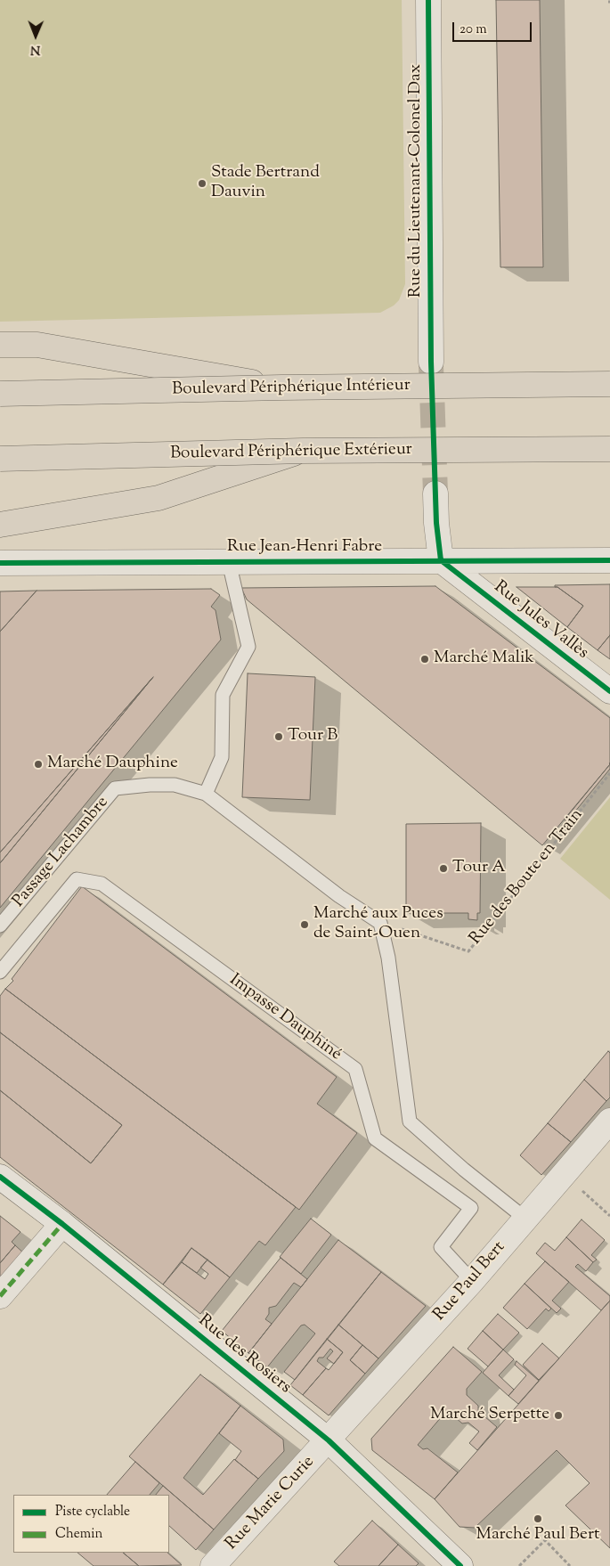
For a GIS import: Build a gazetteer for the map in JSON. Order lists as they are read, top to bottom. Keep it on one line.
{"streets":{"highway":["Boulevard Périphérique Intérieur","Boulevard Périphérique Extérieur"],"street":["Rue du Lieutenant-Colonel Dax","Rue Jean-Henri Fabre","Rue Jules Vallès","Rue Paul Bert","Rue des Rosiers","Rue Marie Curie"],"lane":["Passage Lachambre","Impasse Dauphiné"],"path":["Rue des Boute en Train"]},"crossings":[["Rue Jean-Henri Fabre","Rue Jules Vallès"],["Impasse Dauphiné","Rue Paul Bert"],["Rue Paul Bert","Rue des Rosiers"],["Rue Paul Bert","Rue Marie Curie"],["Rue des Rosiers","Rue Marie Curie"]],"places":["Stade Bertrand Dauvin","Marché Malik","Tour B","Marché Dauphine","Tour A","Marché aux Puces de Saint-Ouen","Marché Serpette","Marché Paul Bert"],"legend":["Piste cyclable","Chemin"],"scale_bar":"20 m","north":"bottom"}
